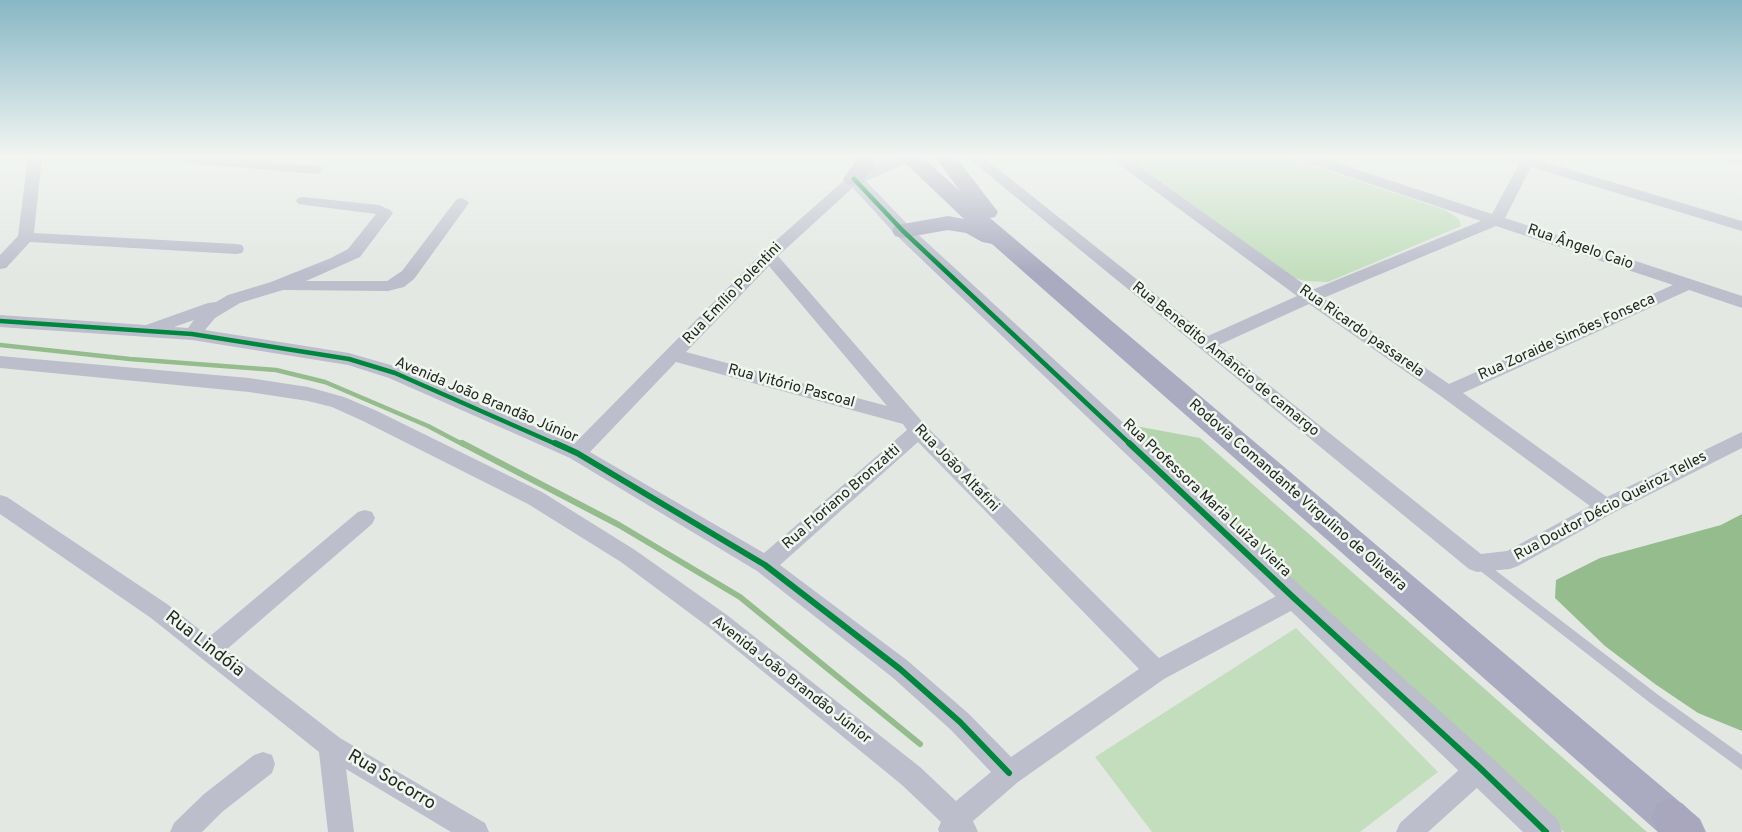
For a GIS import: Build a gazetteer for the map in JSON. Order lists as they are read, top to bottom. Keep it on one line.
{"streets":{"highway":["Rodovia Comandante Virgulino de Oliveira"],"street":["Rua Ângelo Caio","Rua Emílio Polentini","Rua Ricardo passarela","Rua Zoraide Simões Fonseca","Rua Benedito Amâncio de camargo","Rua Vitório Pascoal","Avenida João Brandão Júnior","Rua João Altafini","Rua Floriano Bronzatti","Rua Professora Maria Luiza Vieira","Rua Doutor Décio Queiroz Telles","Rua Lindóia","Rua Socorro"]},"crossings":[["Rua Ângelo Caio","Rua Zoraide Simões Fonseca"],["Rua Emílio Polentini","Rua Vitório Pascoal"],["Rua Emílio Polentini","Avenida João Brandão Júnior"],["Rua Emílio Polentini","Rua João Altafini"],["Rua Ricardo passarela","Rua Zoraide Simões Fonseca"],["Rua Ricardo passarela","Rua Doutor Décio Queiroz Telles"],["Rua Benedito Amâncio de camargo","Rua Doutor Décio Queiroz Telles"],["Rua Vitório Pascoal","Rua João Altafini"],["Rua Vitório Pascoal","Rua Floriano Bronzatti"],["Avenida João Brandão Júnior","Rua Floriano Bronzatti"],["Rua João Altafini","Rua Floriano Bronzatti"],["Rua Lindóia","Rua Socorro"]]}
